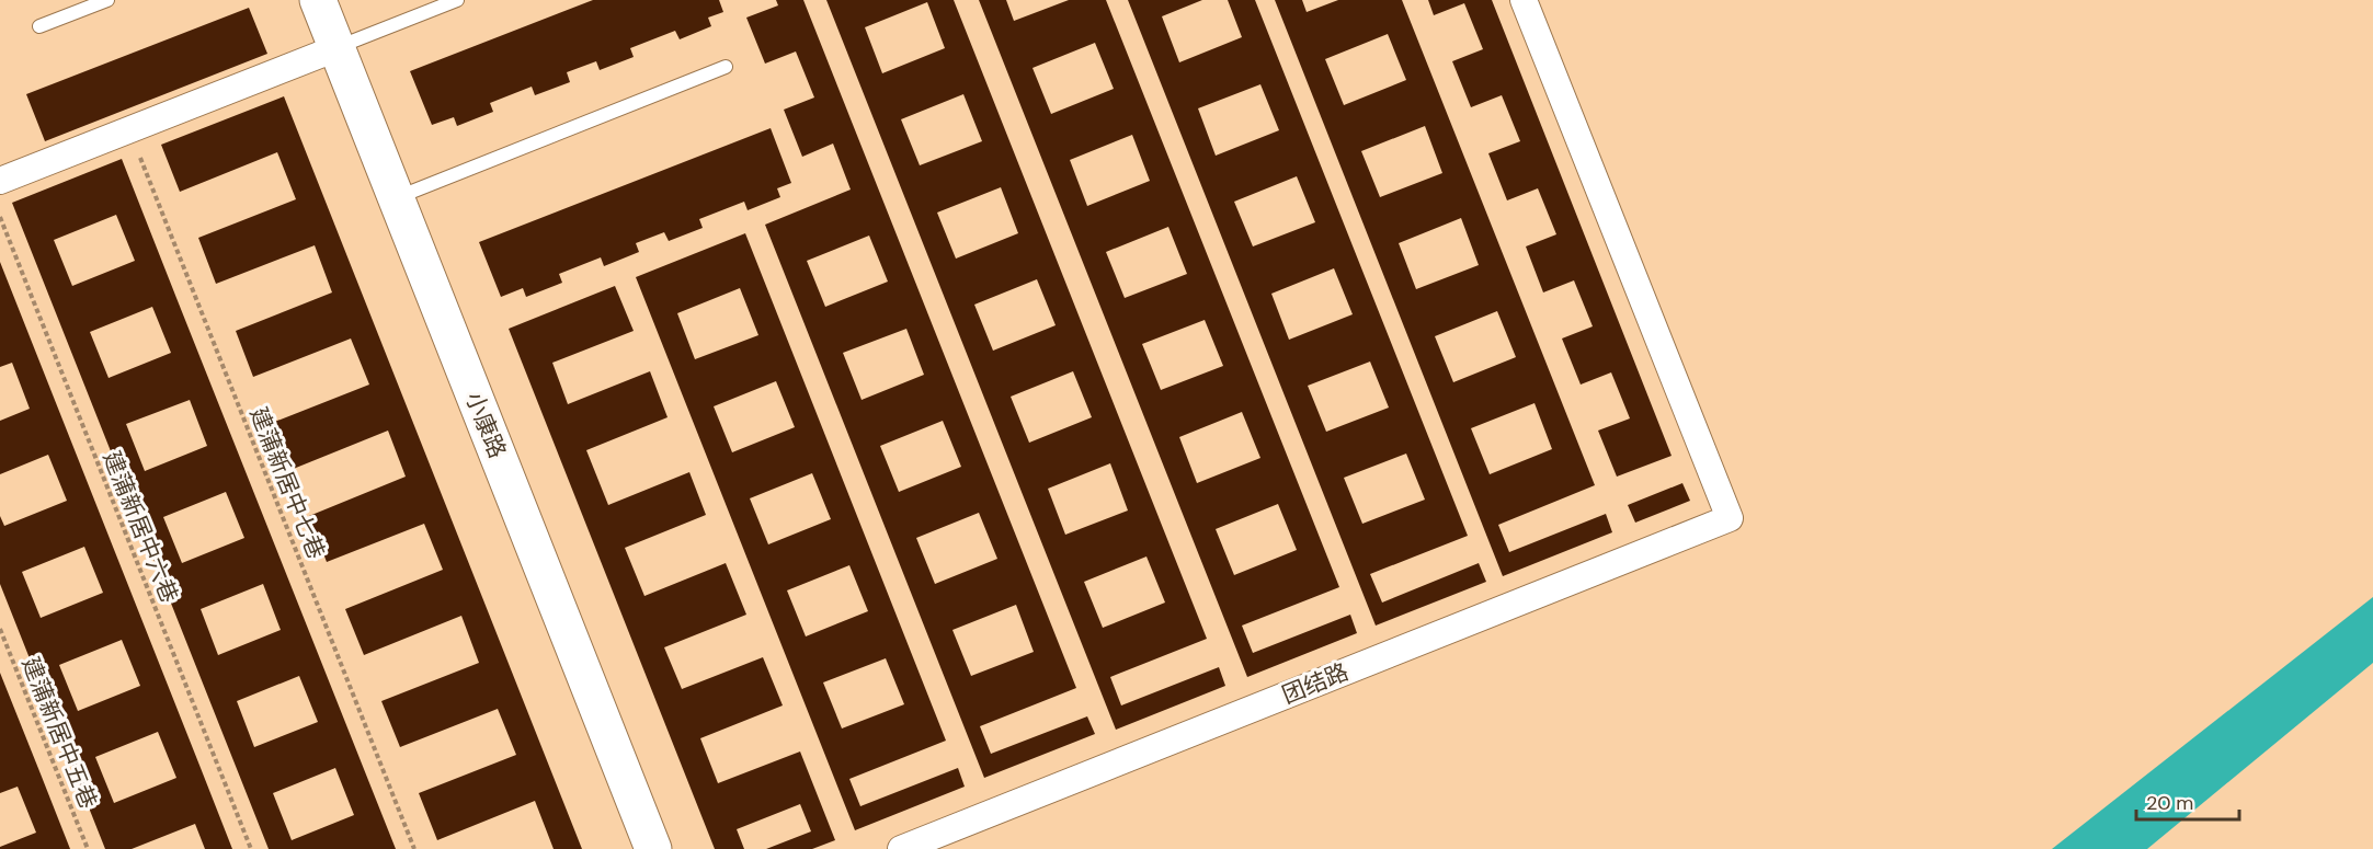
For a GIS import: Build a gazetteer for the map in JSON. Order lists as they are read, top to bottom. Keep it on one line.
{"streets":{"street":["小康路","团结路"],"path":["建蒲新居中七巷","建蒲新居中六巷","建蒲新居中五巷"]},"scale_bar":"20 m"}
